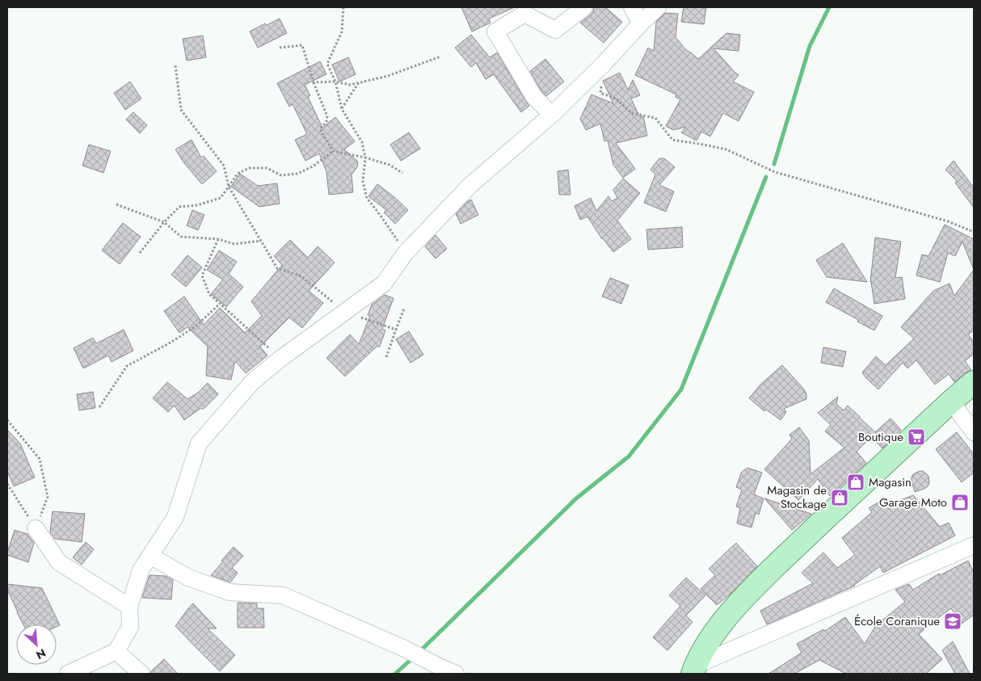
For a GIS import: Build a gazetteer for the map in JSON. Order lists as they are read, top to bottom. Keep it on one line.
{"places":{"supermarket":["Boutique"],"shop":["Magasin","Magasin de Stockage","Garage Moto"],"school or university":["École Coranique"]},"north":"bottom right"}
